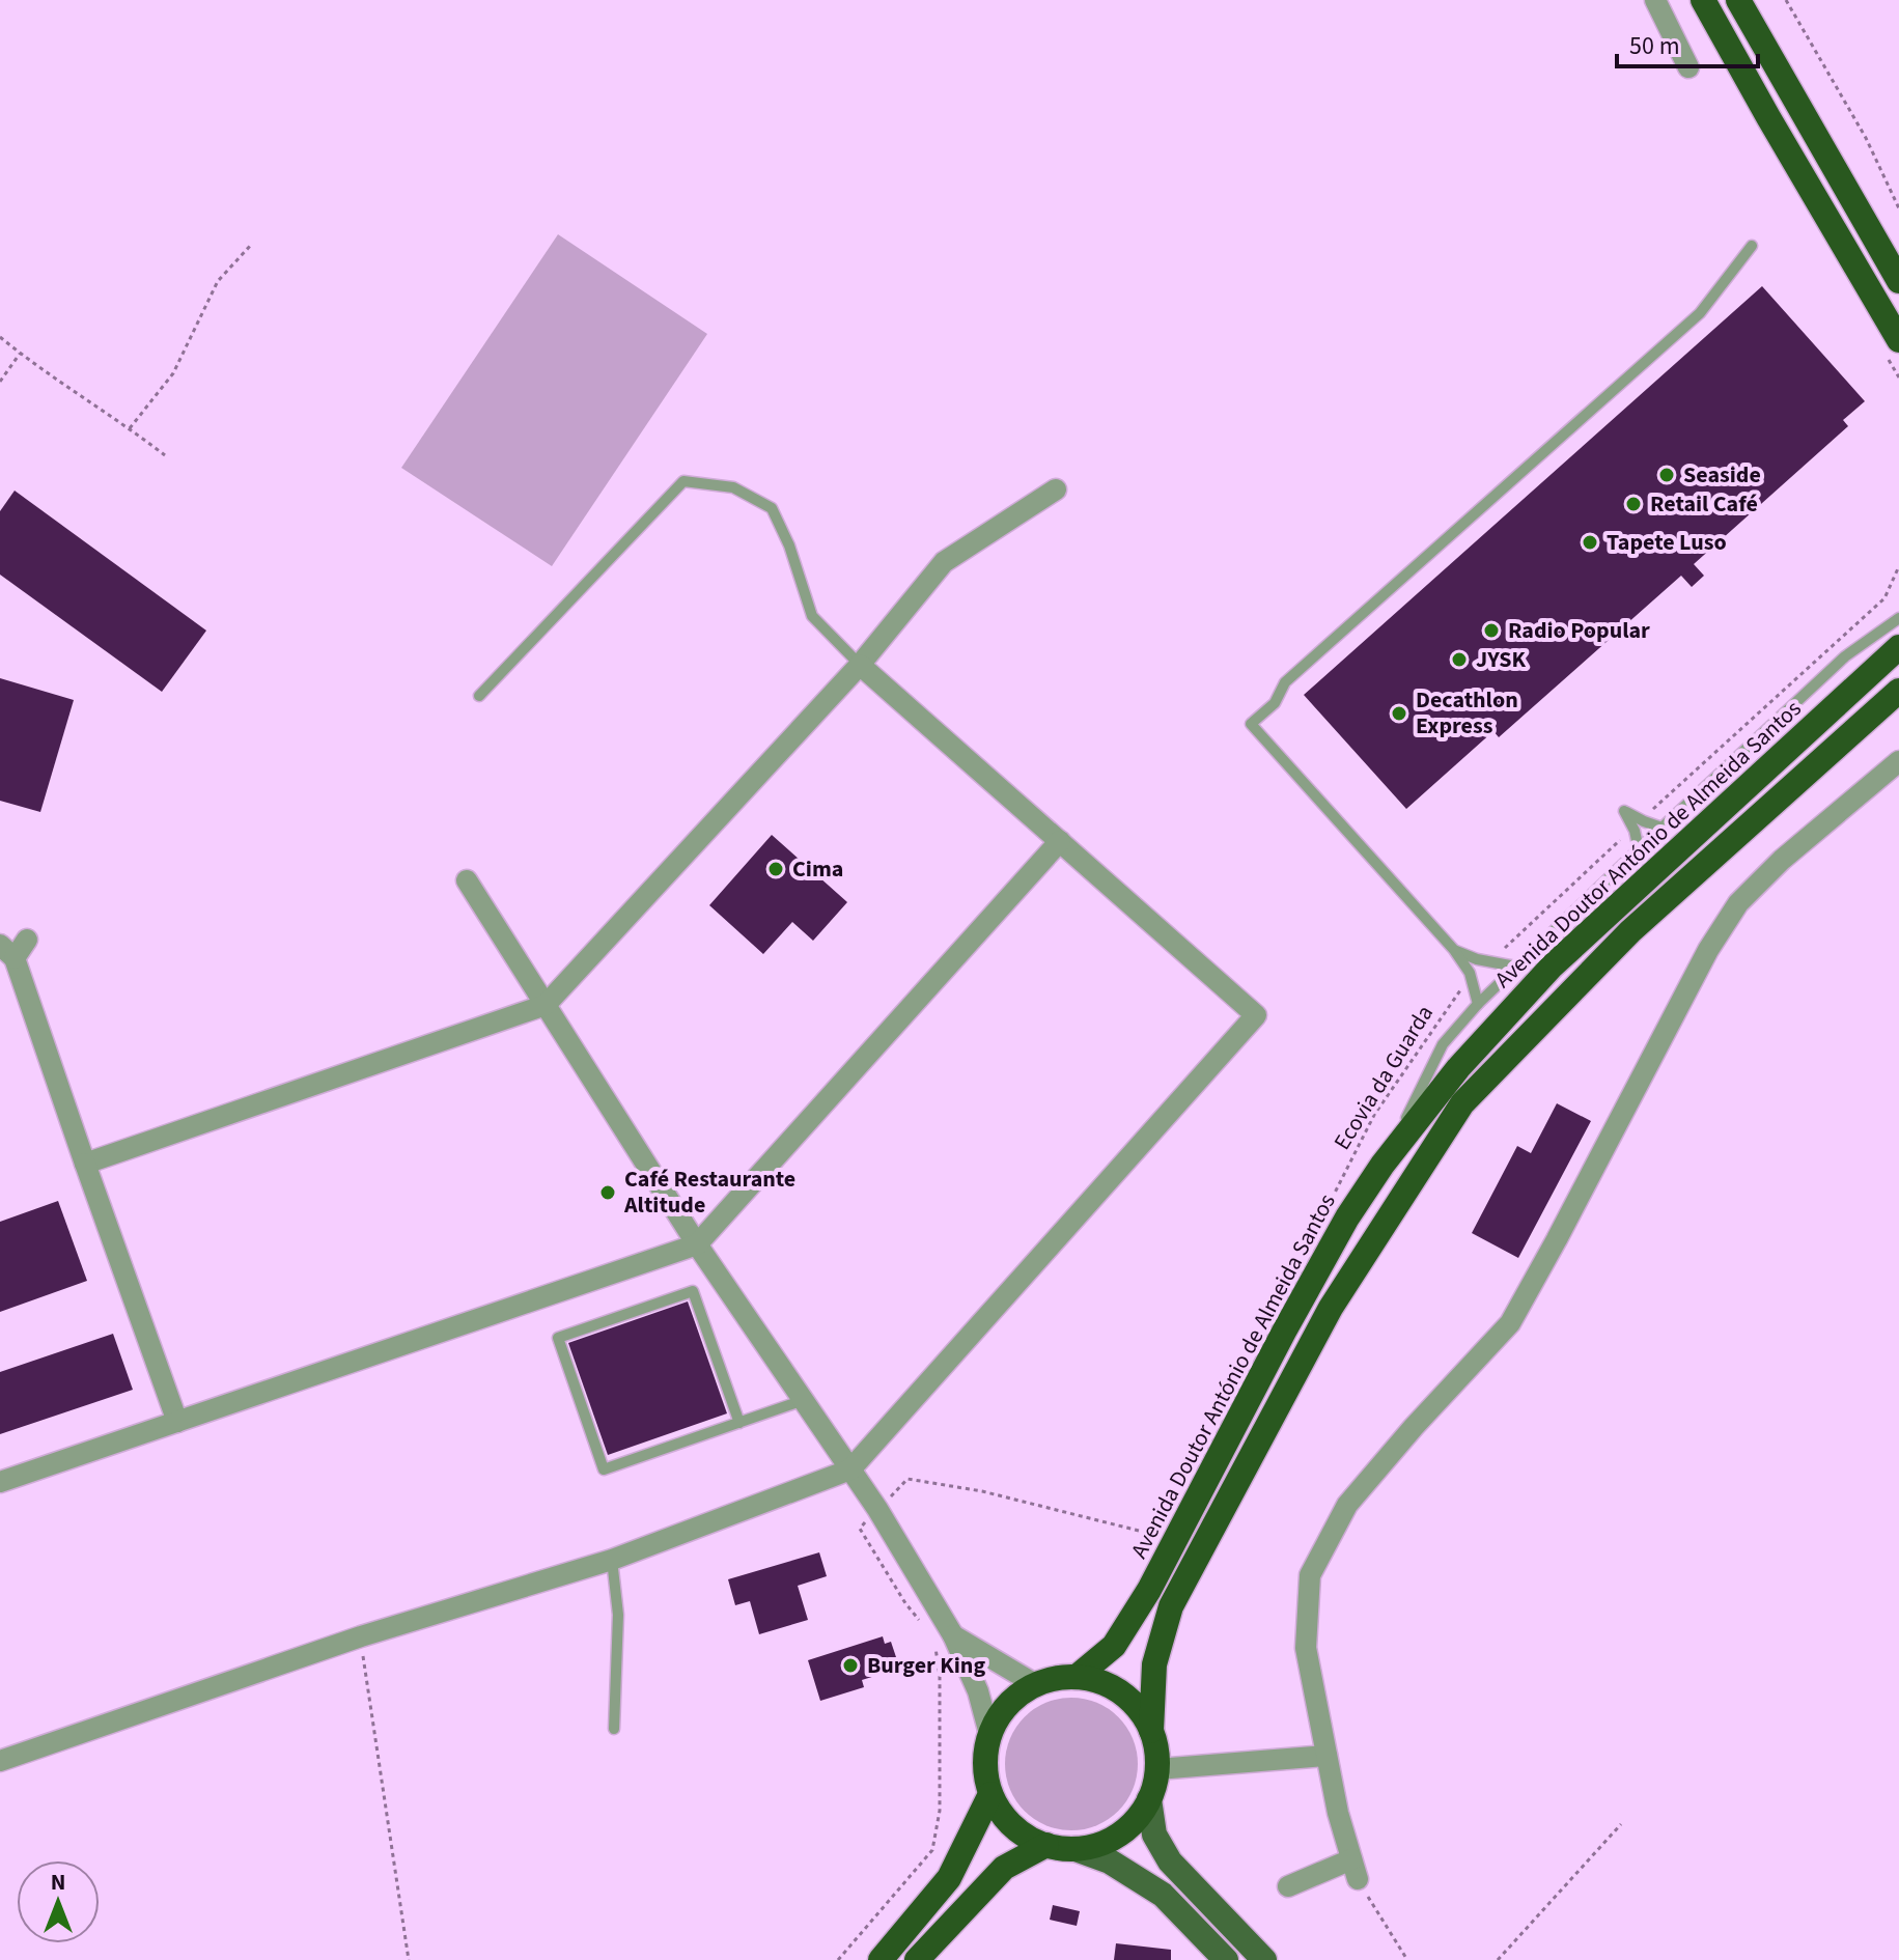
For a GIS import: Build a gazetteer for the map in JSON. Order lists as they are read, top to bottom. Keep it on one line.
{"streets":{"highway":["Avenida Doutor António de Almeida Santos"],"path":["Ecovia da Guarda"]},"places":["Seaside","Retail Café","Tapete Luso","Radio Popular","JYSK","Decathlon Express","Cima","Café Restaurante Altitude","Burger King"],"scale_bar":"50 m","north":"top"}
